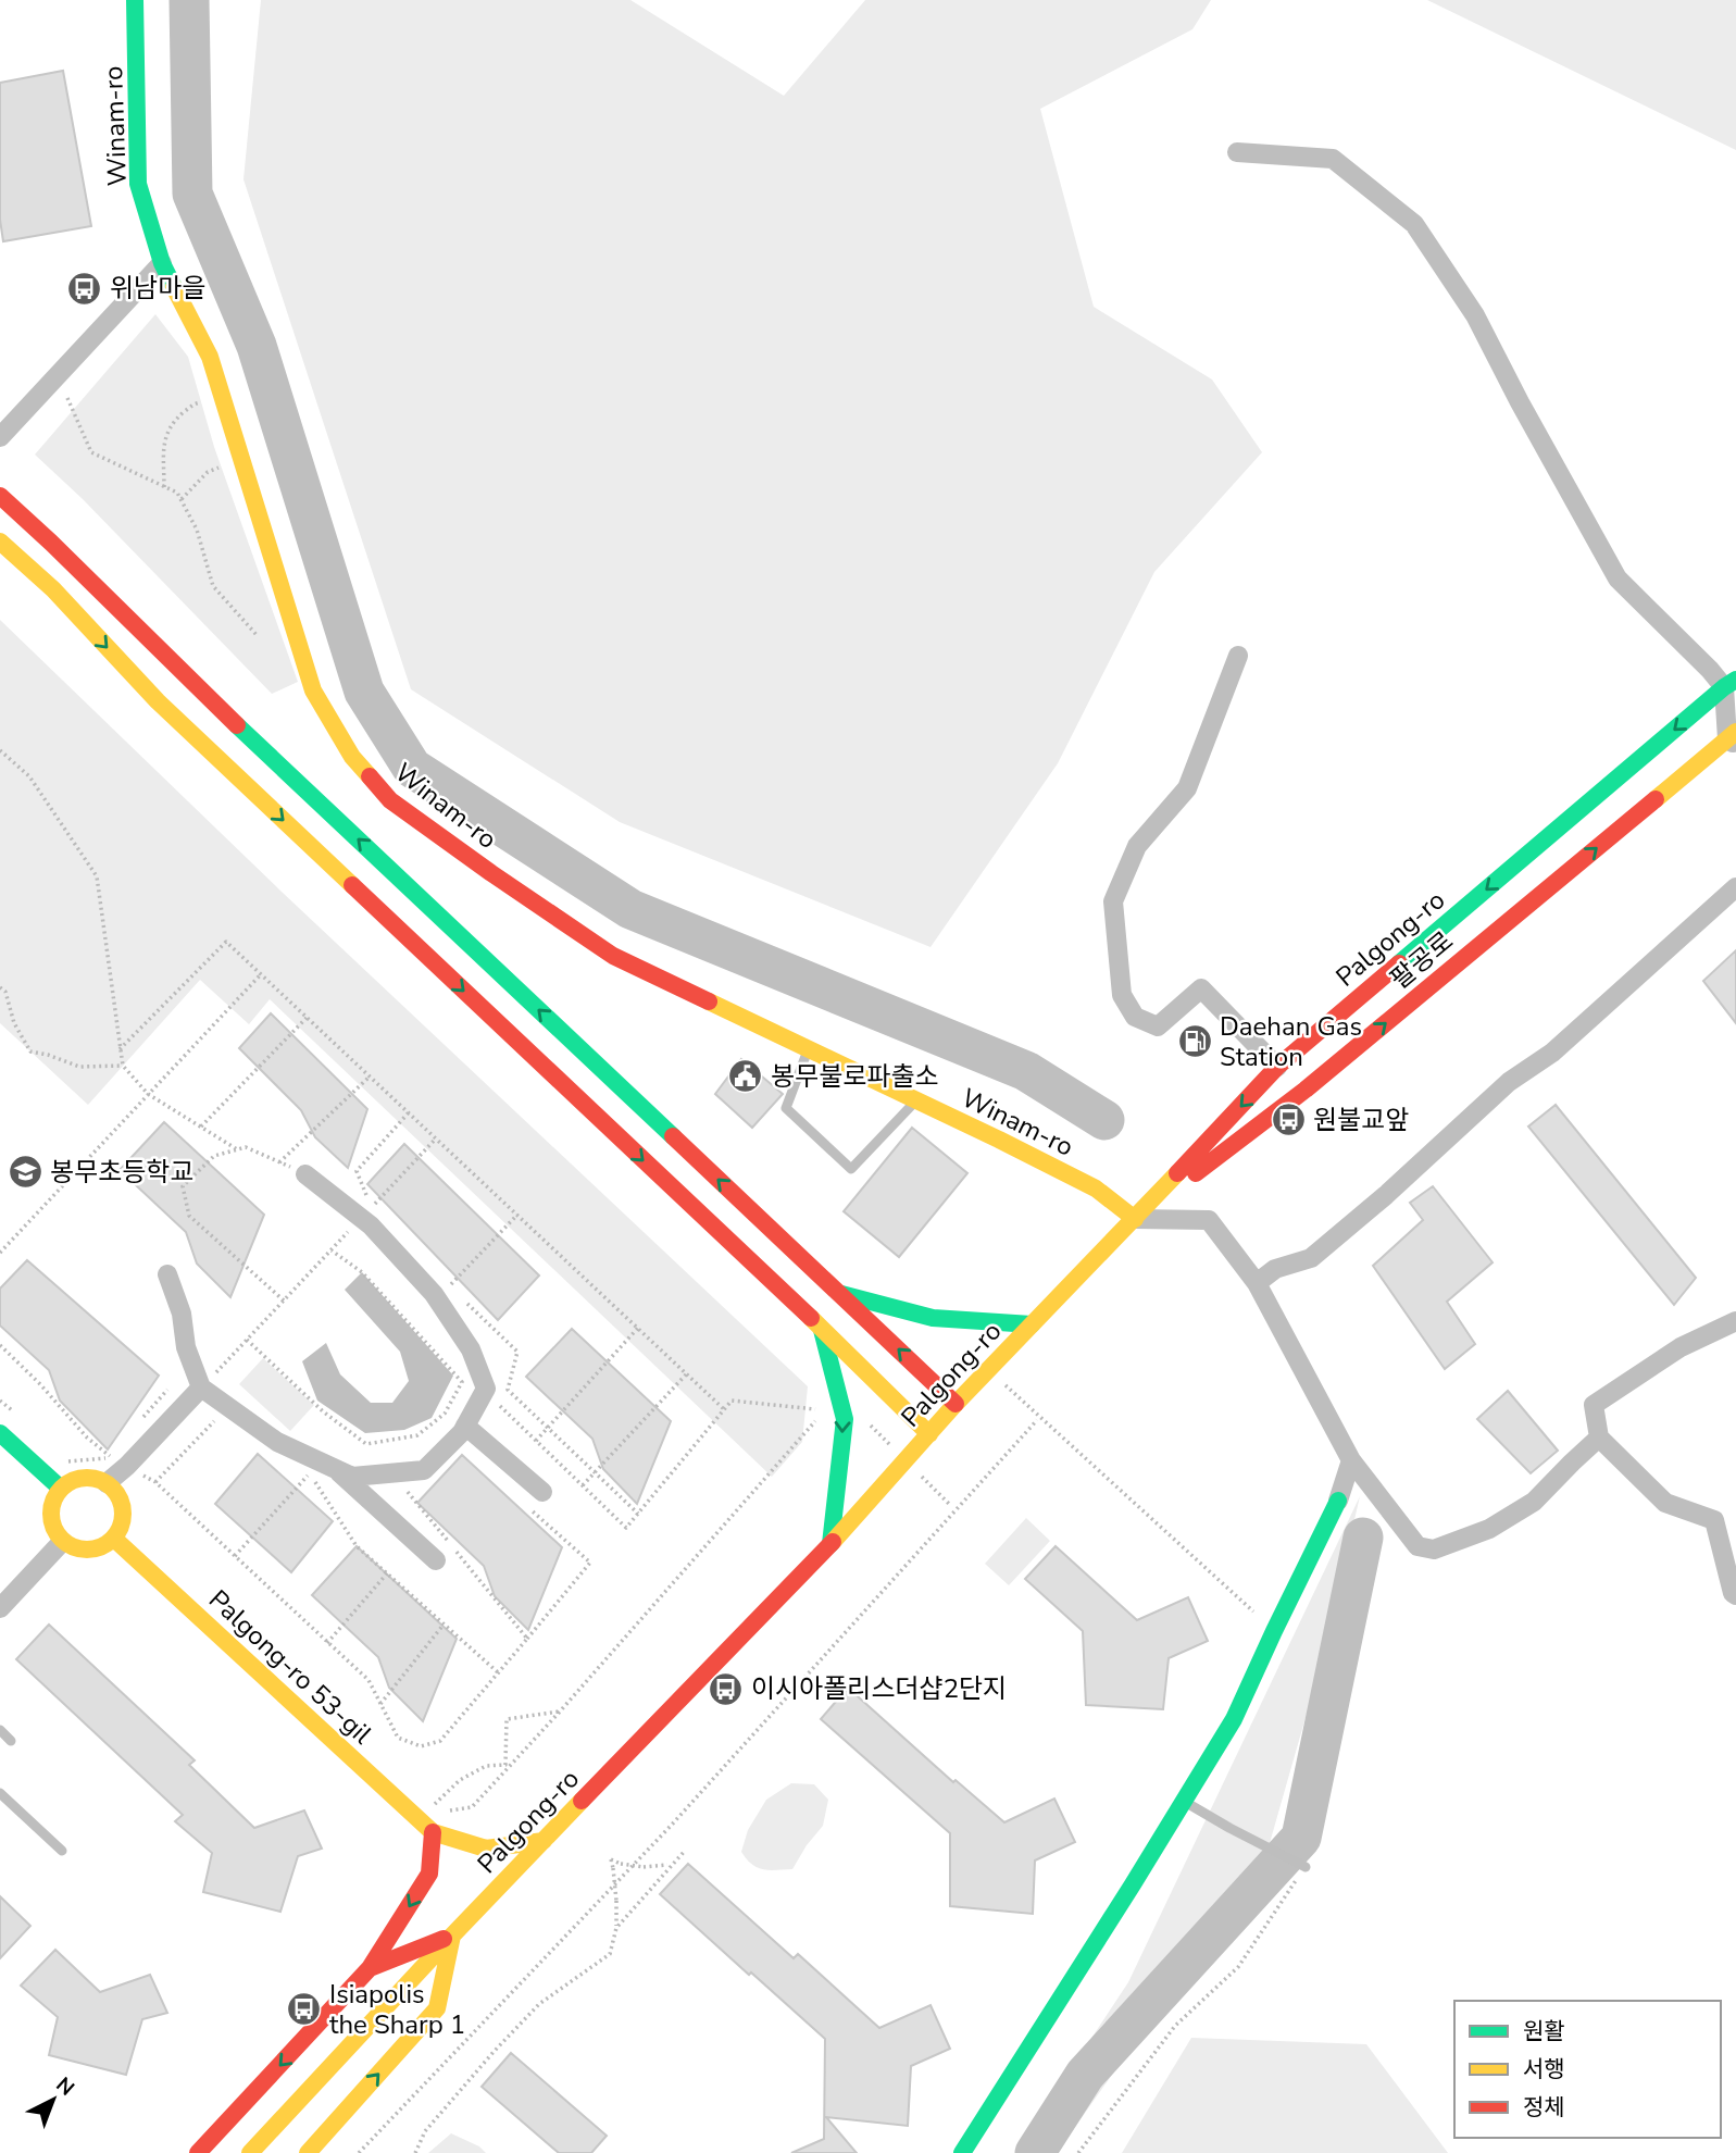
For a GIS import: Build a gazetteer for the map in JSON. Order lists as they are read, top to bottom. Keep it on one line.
{"streets":{"main road":["Winam-ro","Palgong-ro","팔공로","Palgong-ro 53-gil"]},"crossings":[["Winam-ro","Palgong-ro"],["Winam-ro","팔공로"],["Palgong-ro","팔공로"]],"one_way":["Palgong-ro","팔공로"],"places":{"bus stop":["위남마을","원불교앞","이시아폴리스더샵2단지","Isiapolis the Sharp 1"],"fuel station":["Daehan Gas Station"],"public building":["봉무불로파출소"],"school or university":["봉무초등학교"]},"legend":["원활","서행","정체"],"north":"top right"}
